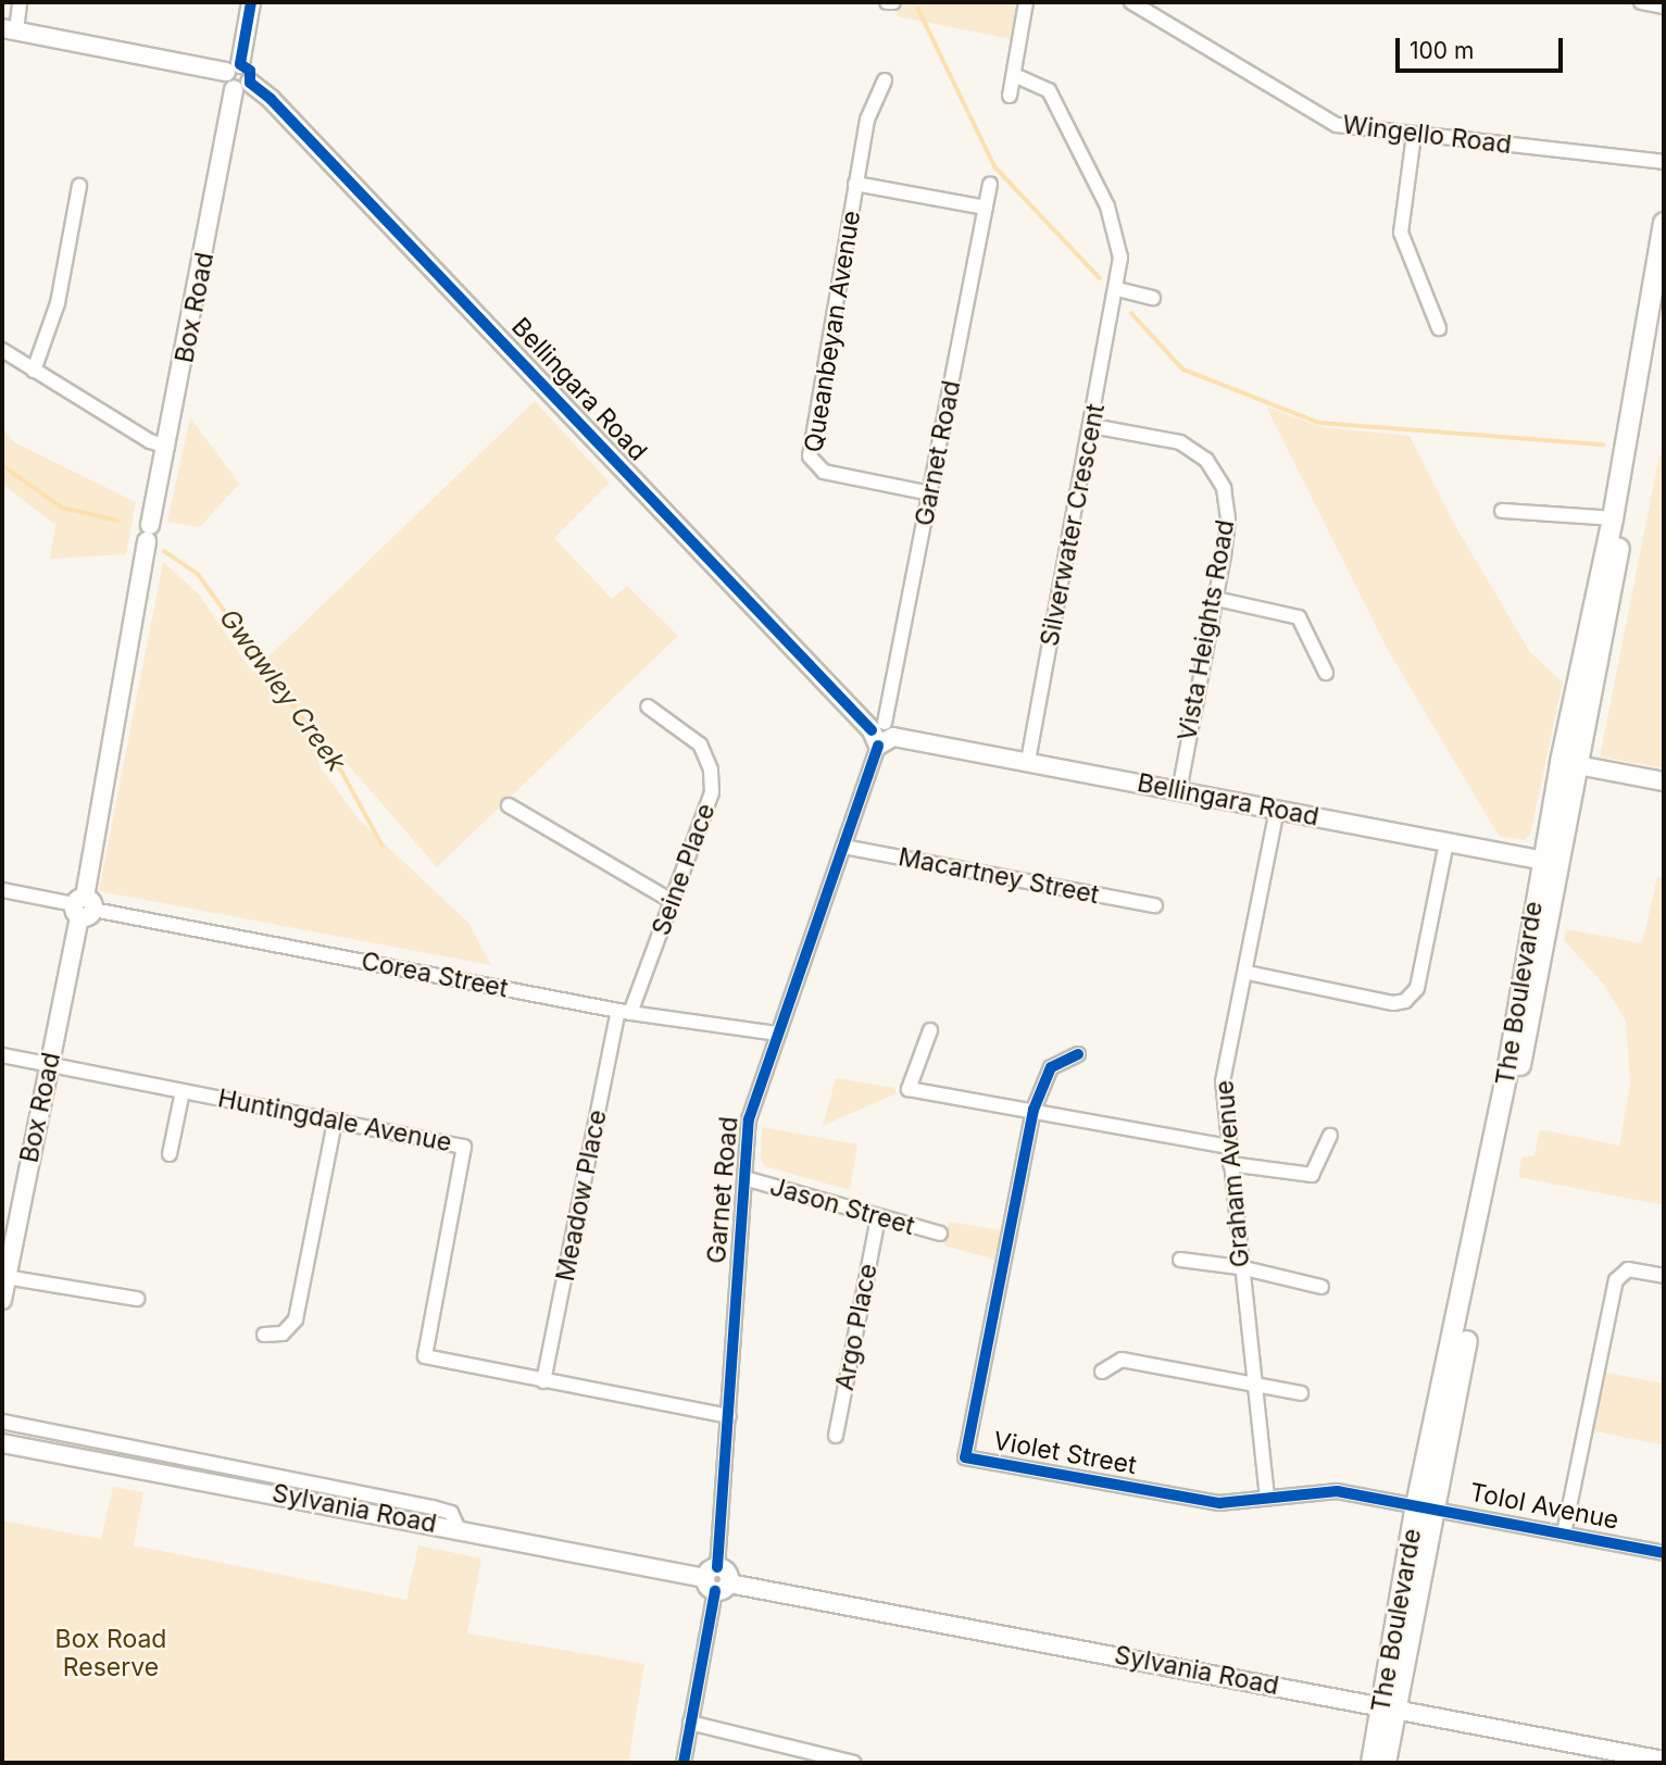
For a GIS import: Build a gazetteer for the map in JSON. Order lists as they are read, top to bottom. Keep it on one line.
{"streets":{"main road":["The Boulevarde"],"street":["Wingello Road","Box Road","Queanbeyan Avenue","Bellingara Road","Garnet Road","Silverwater Crescent","Vista Heights Road","Seine Place","Macartney Street","Corea Street","Huntingdale Avenue","Graham Avenue","Meadow Place","Jason Street","Argo Place","Violet Street","Tolol Avenue","Sylvania Road"]},"crossings":[["Box Road","Bellingara Road"],["Box Road","Corea Street"],["Box Road","Huntingdale Avenue"],["Queanbeyan Avenue","Garnet Road"],["Bellingara Road","Garnet Road"],["Bellingara Road","Silverwater Crescent"],["Bellingara Road","Vista Heights Road"],["Bellingara Road","The Boulevarde"],["Bellingara Road","Graham Avenue"],["Garnet Road","Macartney Street"],["Garnet Road","Corea Street"],["Garnet Road","Huntingdale Avenue"],["Garnet Road","Jason Street"],["Garnet Road","Sylvania Road"],["Silverwater Crescent","Vista Heights Road"],["Seine Place","Corea Street"],["Seine Place","Meadow Place"],["Corea Street","Meadow Place"],["The Boulevarde","Violet Street"],["The Boulevarde","Tolol Avenue"],["The Boulevarde","Sylvania Road"],["Huntingdale Avenue","Meadow Place"],["Graham Avenue","Violet Street"],["Jason Street","Argo Place"],["Violet Street","Tolol Avenue"]],"water":["Gwawley Creek"],"parks":["Box Road Reserve"],"scale_bar":"100 m"}
